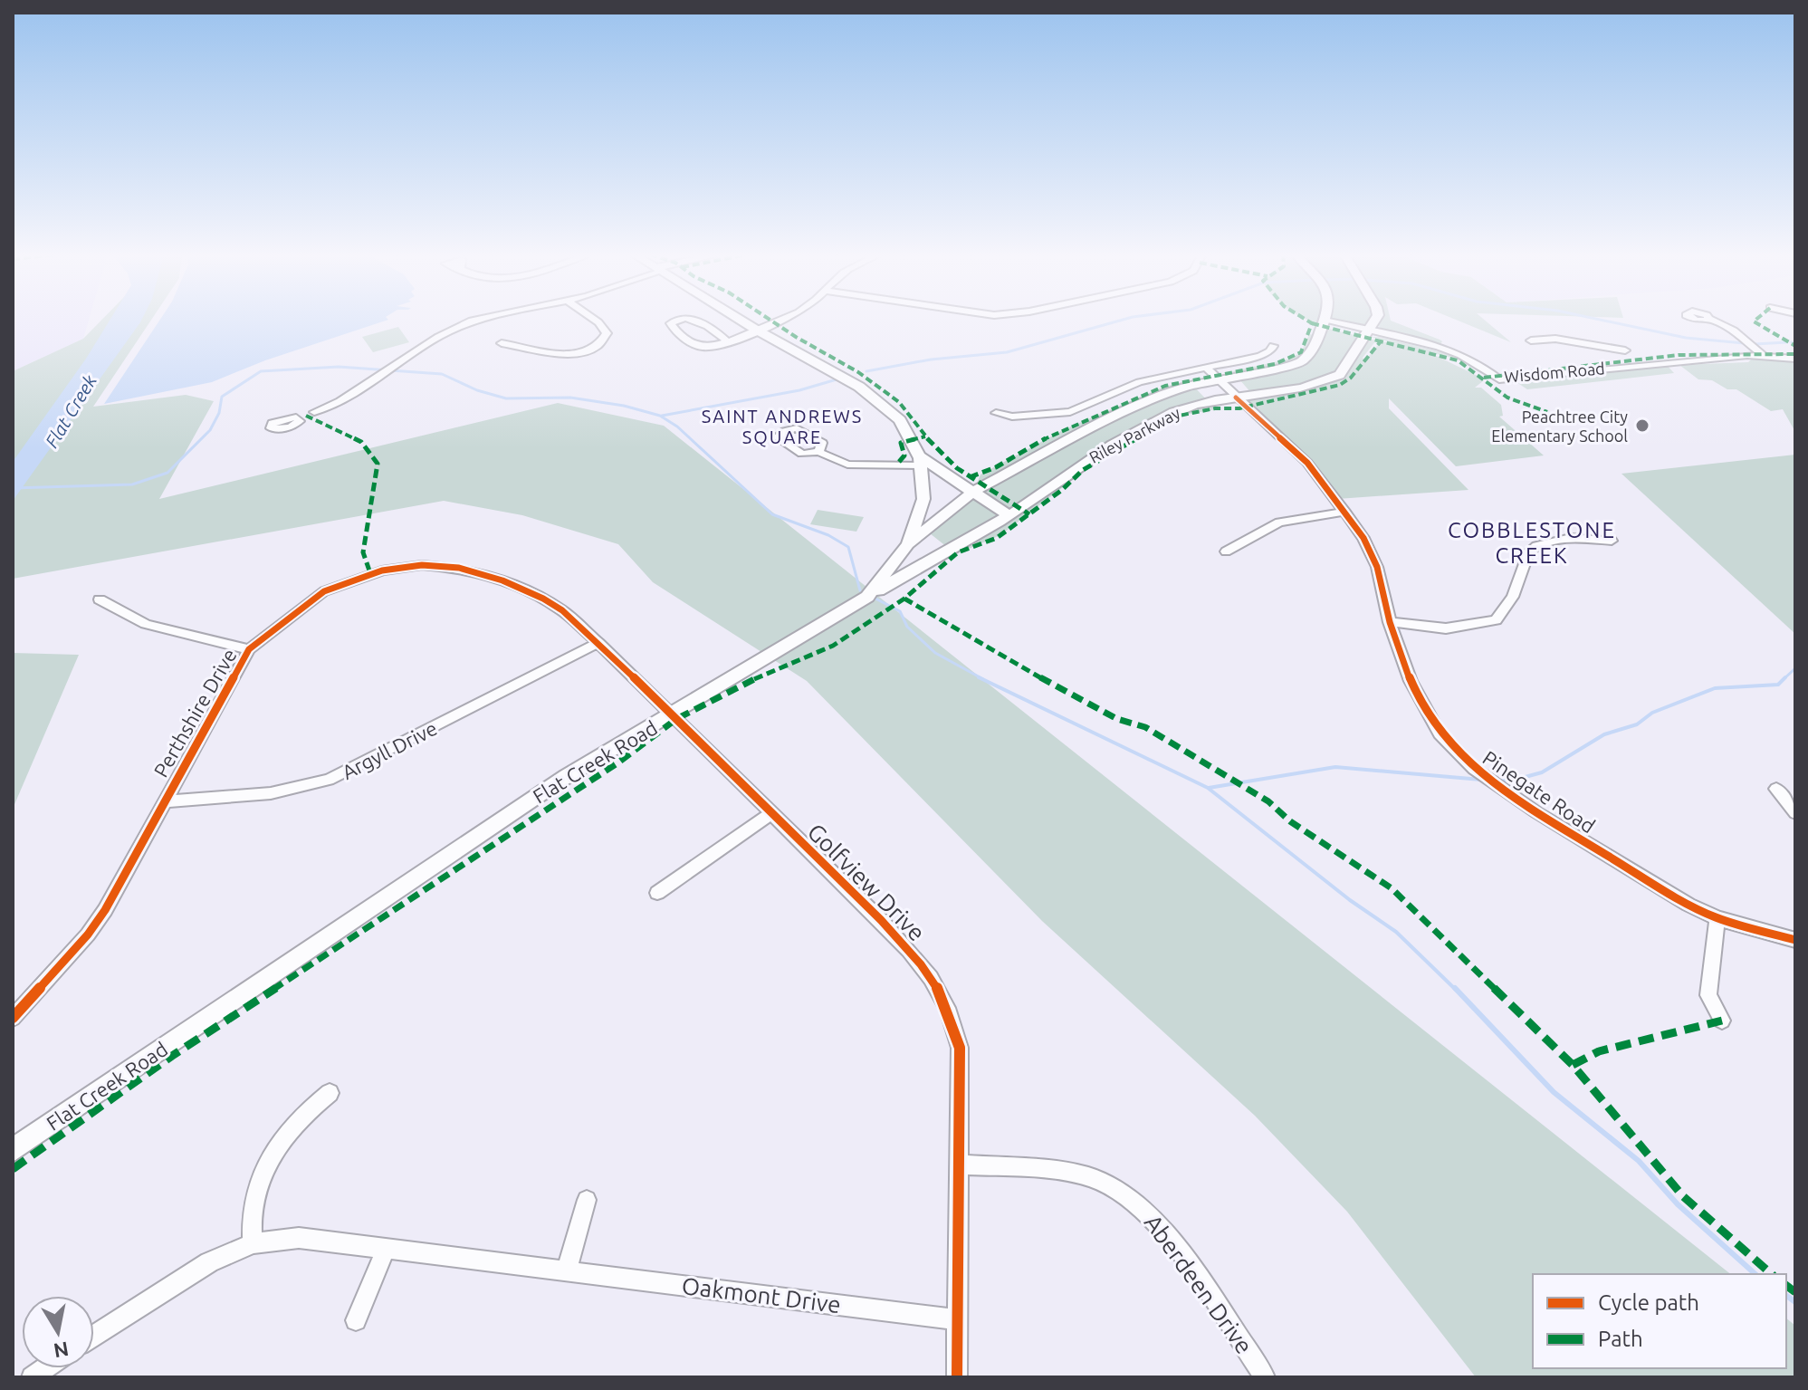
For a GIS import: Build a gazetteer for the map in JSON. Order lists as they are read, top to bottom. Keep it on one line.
{"streets":{"street":["Wisdom Road","Riley Parkway","Perthshire Drive","Argyll Drive","Flat Creek Road","Pinegate Road","Golfview Drive","Aberdeen Drive","Oakmont Drive"]},"crossings":[["Wisdom Road","Riley Parkway"],["Riley Parkway","Flat Creek Road"],["Riley Parkway","Pinegate Road"],["Perthshire Drive","Argyll Drive"],["Perthshire Drive","Golfview Drive"],["Flat Creek Road","Golfview Drive"],["Golfview Drive","Aberdeen Drive"],["Golfview Drive","Oakmont Drive"]],"districts":["SAINT ANDREWS SQUARE","COBBLESTONE CREEK"],"water":["Flat Creek"],"places":["Peachtree City Elementary School"],"legend":["Cycle path","Path"],"north":"bottom"}
